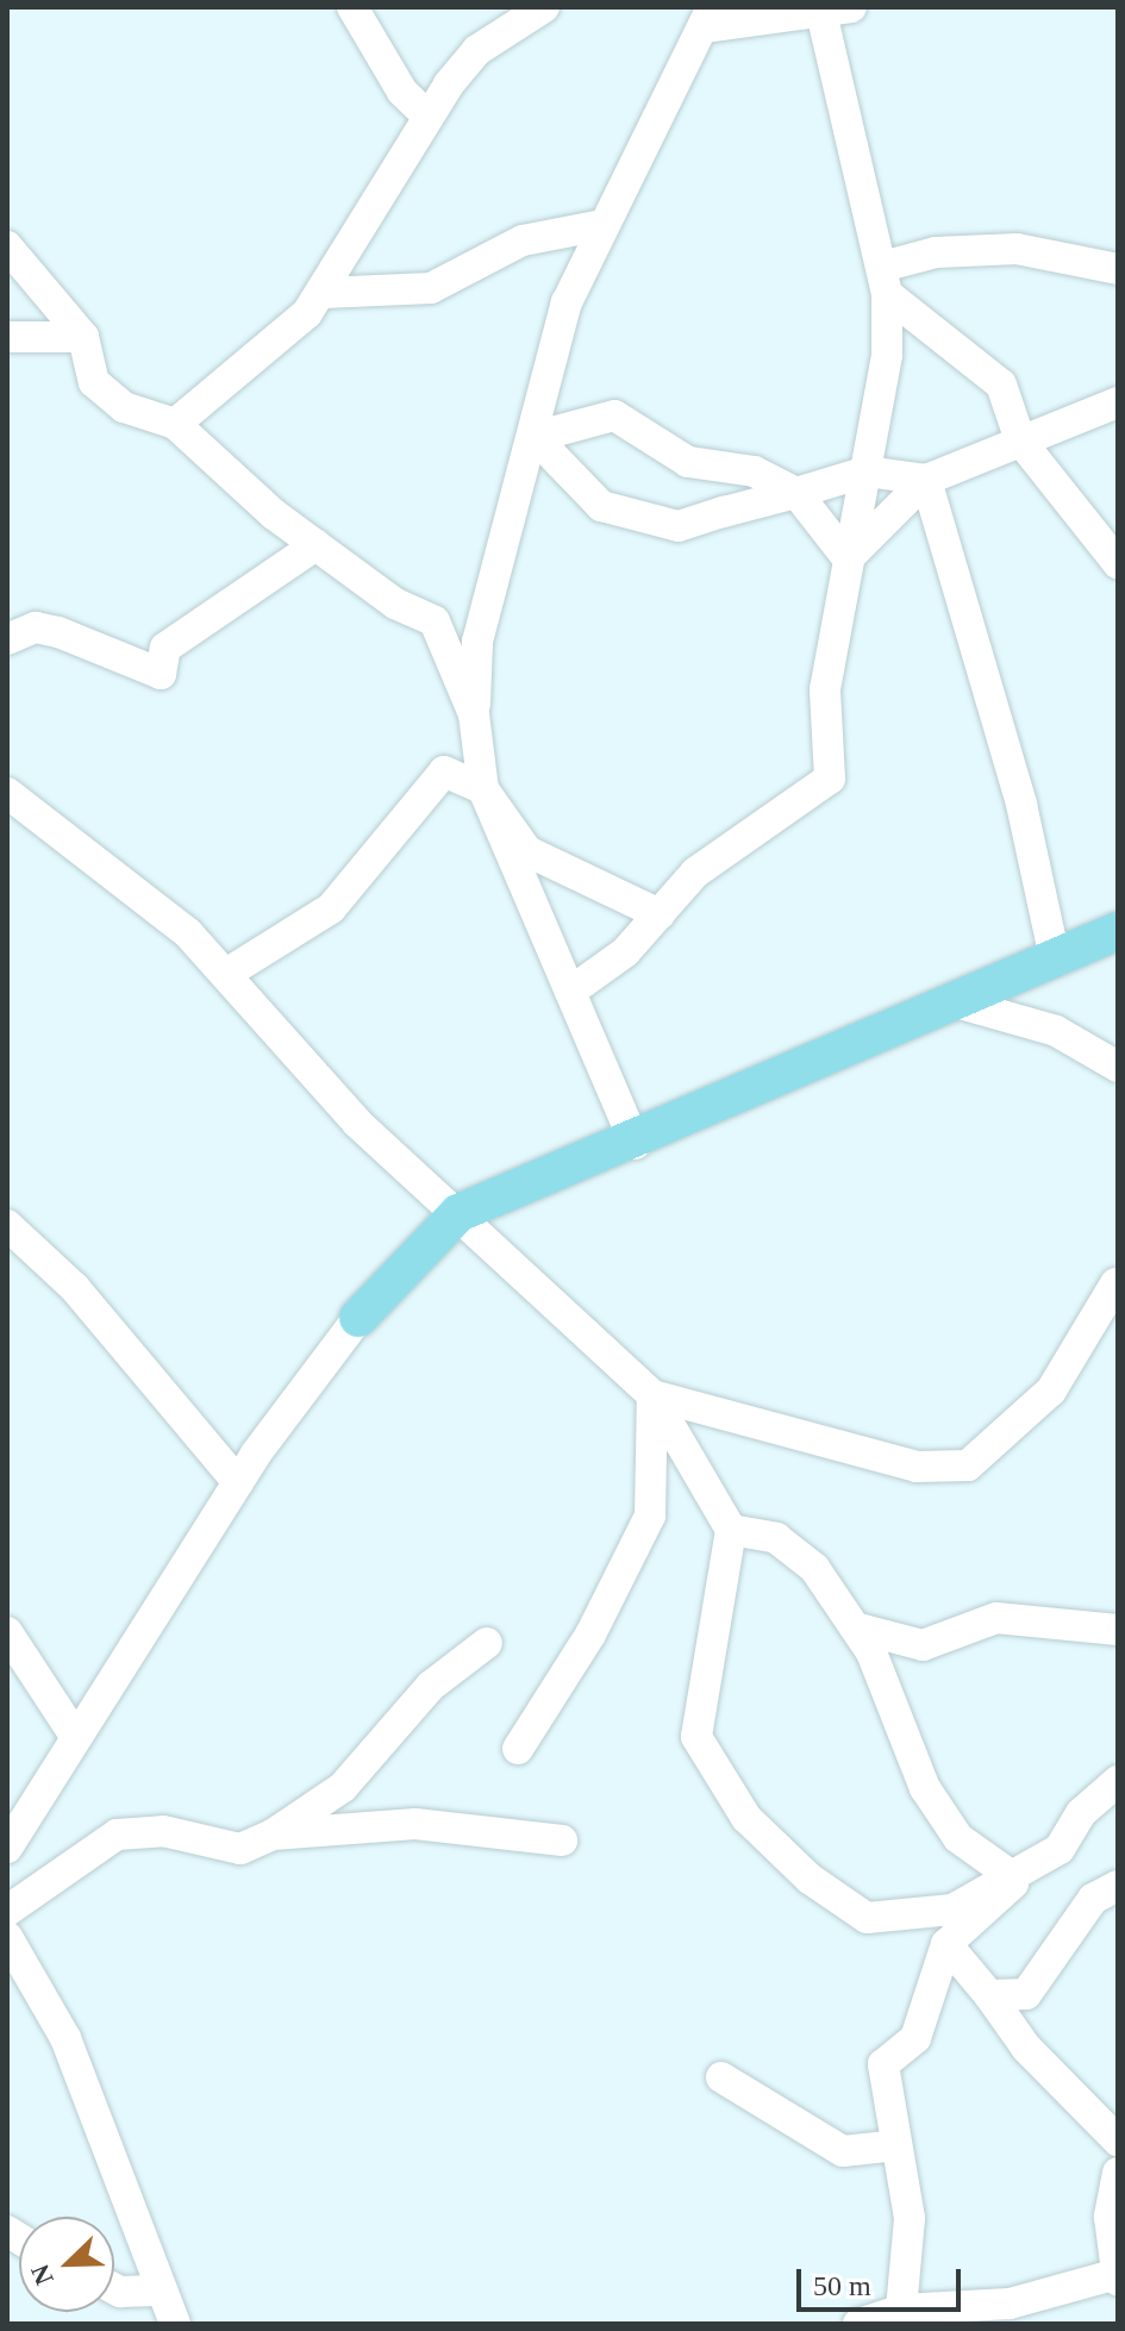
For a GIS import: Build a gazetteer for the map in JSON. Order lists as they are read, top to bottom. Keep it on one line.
{"scale_bar":"50 m","north":"bottom left"}
